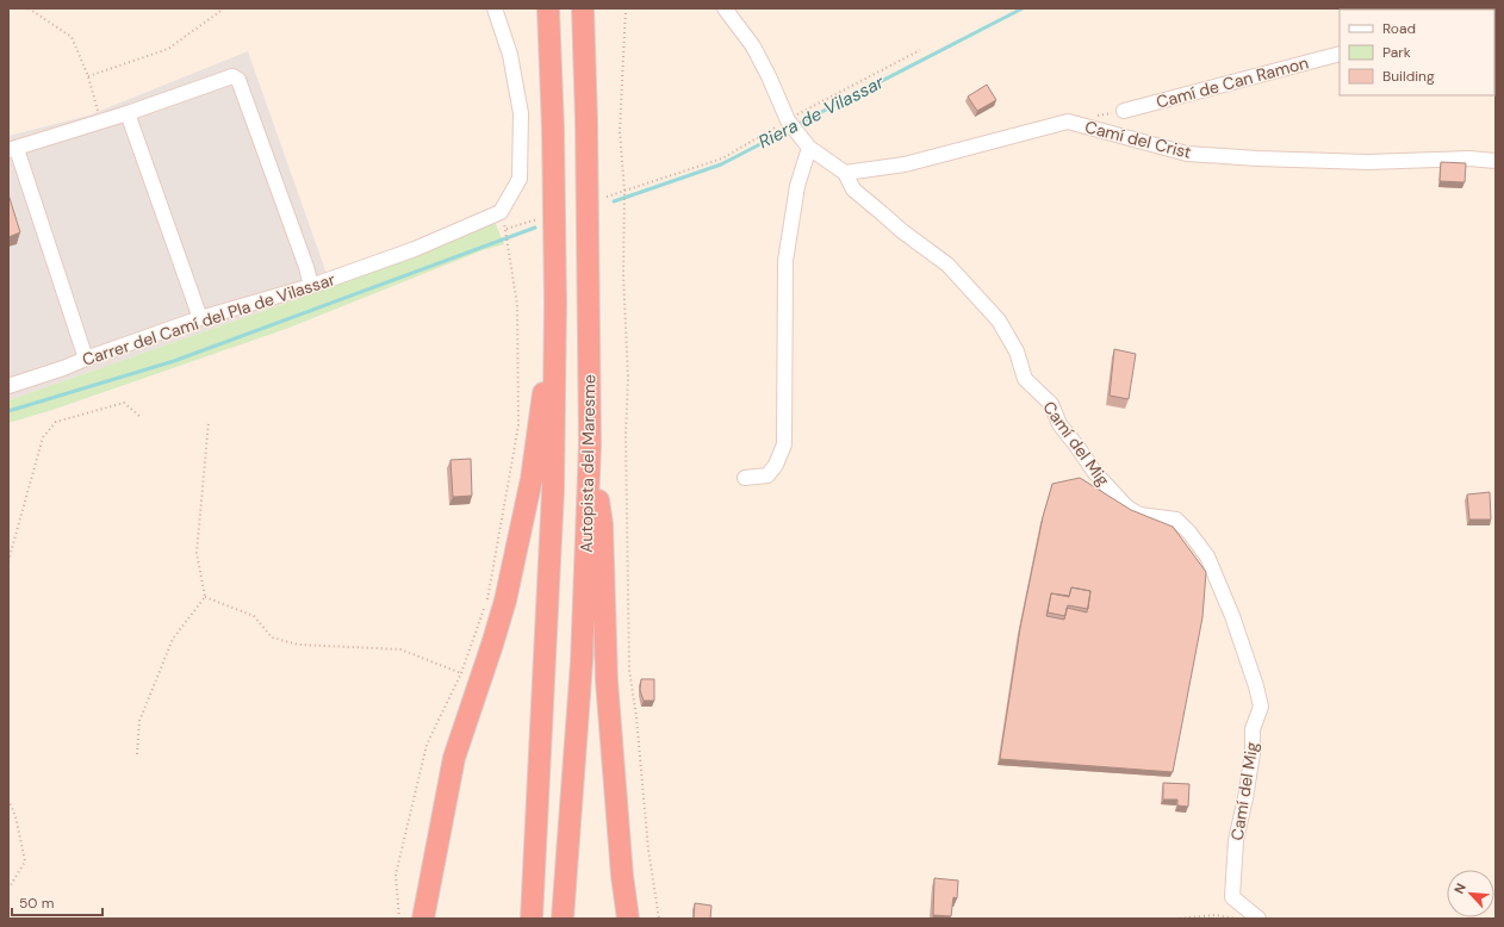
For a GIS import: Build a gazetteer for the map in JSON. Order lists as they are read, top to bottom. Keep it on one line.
{"streets":{"highway":["Autopista del Maresme"],"street":["Camí de Can Ramon","Camí del Crist","Carrer del Camí del Pla de Vilassar","Camí del Mig"]},"crossings":[["Camí del Crist","Camí del Mig"]],"water":["Riera de Vilassar"],"legend":["Road","Park","Building"],"scale_bar":"50 m","north":"top left"}
